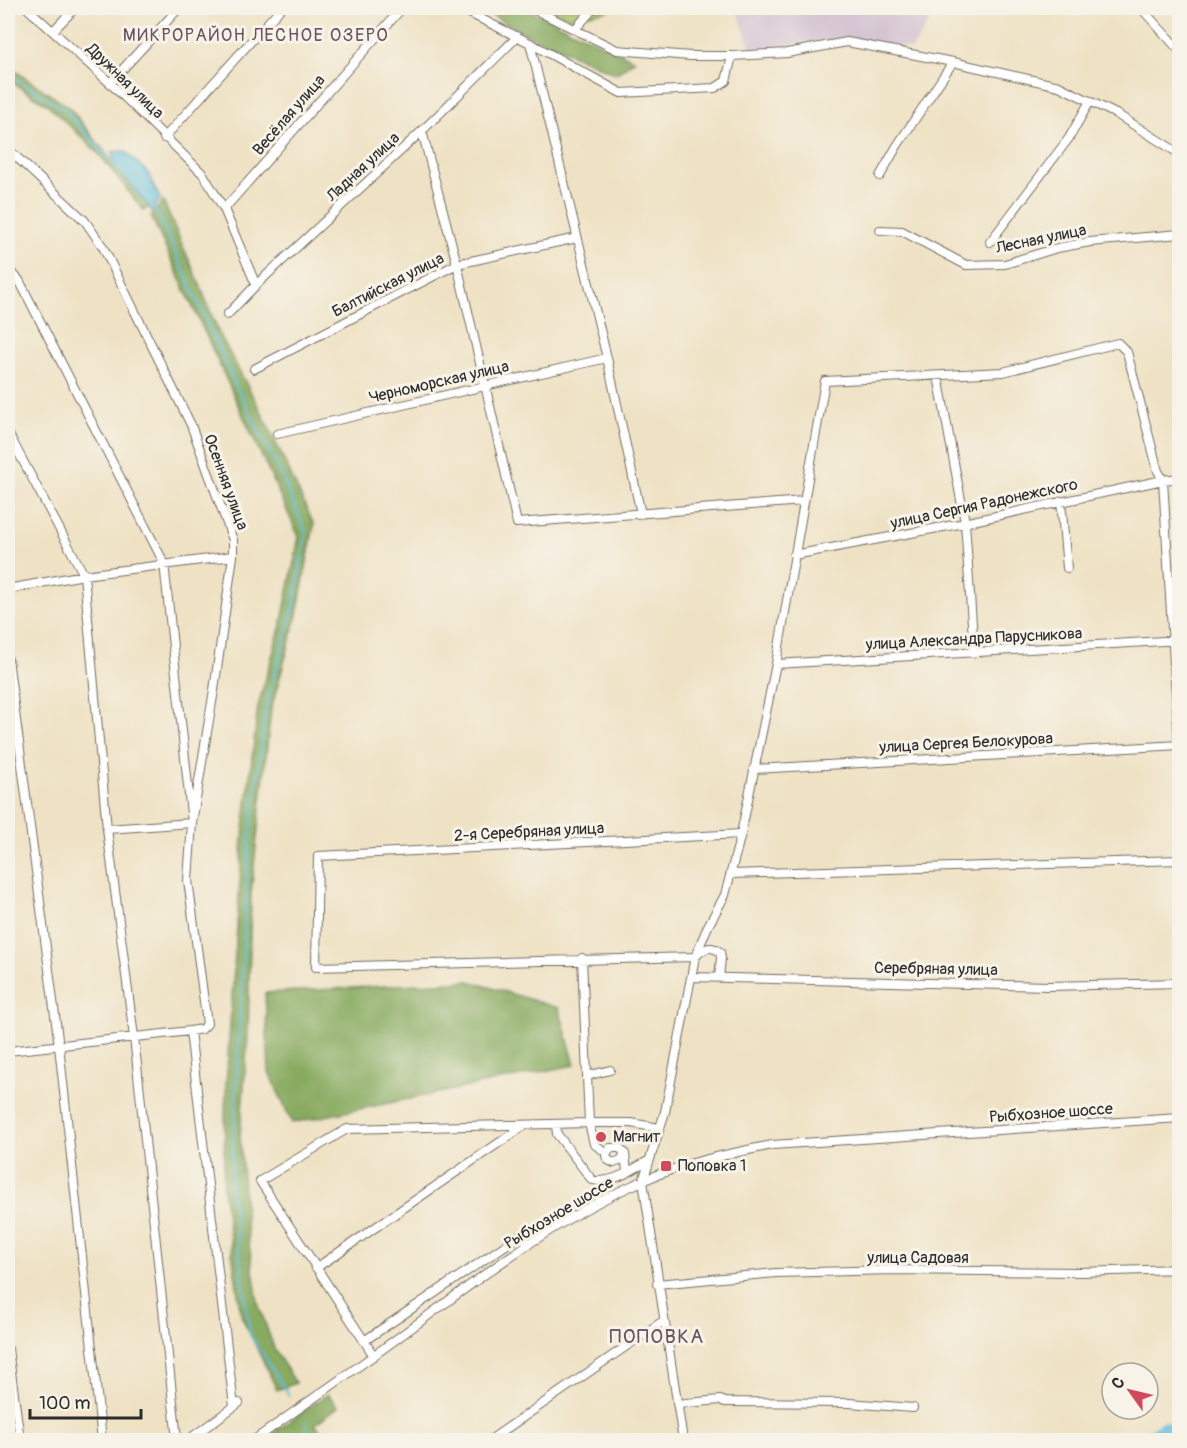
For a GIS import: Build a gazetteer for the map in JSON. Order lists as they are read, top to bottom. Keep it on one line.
{"streets":{"street":["Дружная улица","Весёлая улица","Ладная улица","Лесная улица","Балтийская улица","Черноморская улица","Осенняя улица","улица Сергия Радонежского","улица Александра Парусникова","улица Сергея Белокурова","2-я Серебряная улица","Серебряная улица","Рыбхозное шоссе","улица Садовая"]},"crossings":[["Дружная улица","Весёлая улица"]],"districts":["МИКРОРАЙОН ЛЕСНОЕ ОЗЕРО","ПОПОВКА"],"places":{"other":["Магнит"],"transit":["Поповка 1"]},"scale_bar":"100 m","north":"top left"}
